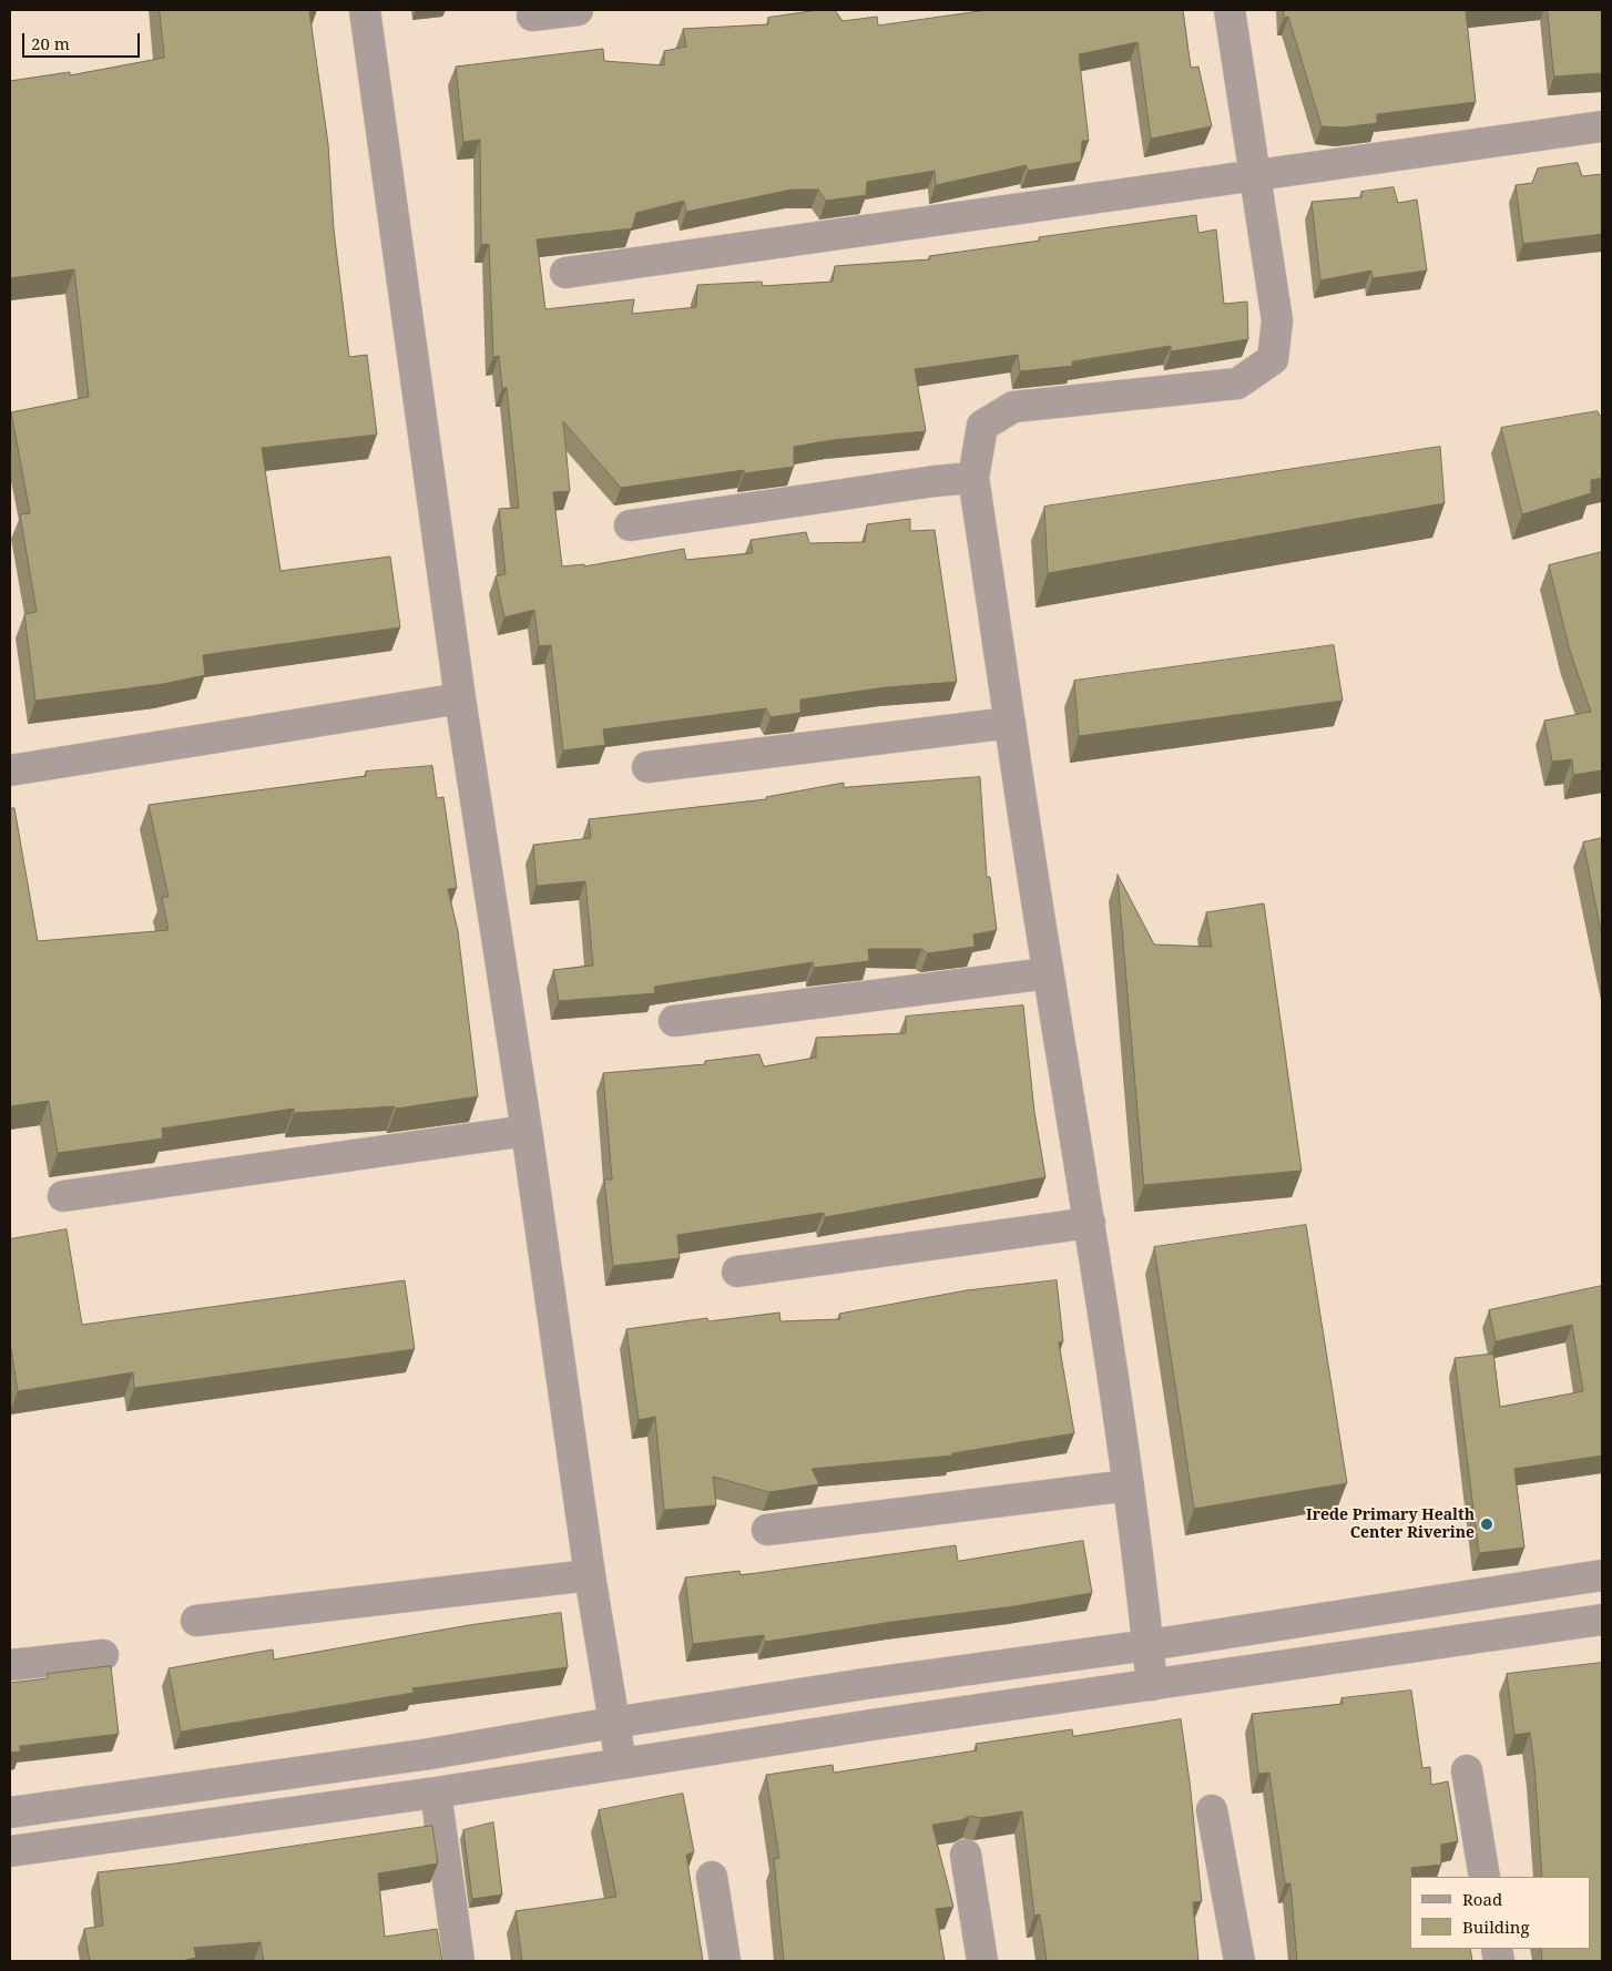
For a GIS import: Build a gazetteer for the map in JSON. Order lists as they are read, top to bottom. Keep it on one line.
{"places":["Irede Primary Health Center Riverine"],"legend":["Road","Building"],"scale_bar":"20 m"}
